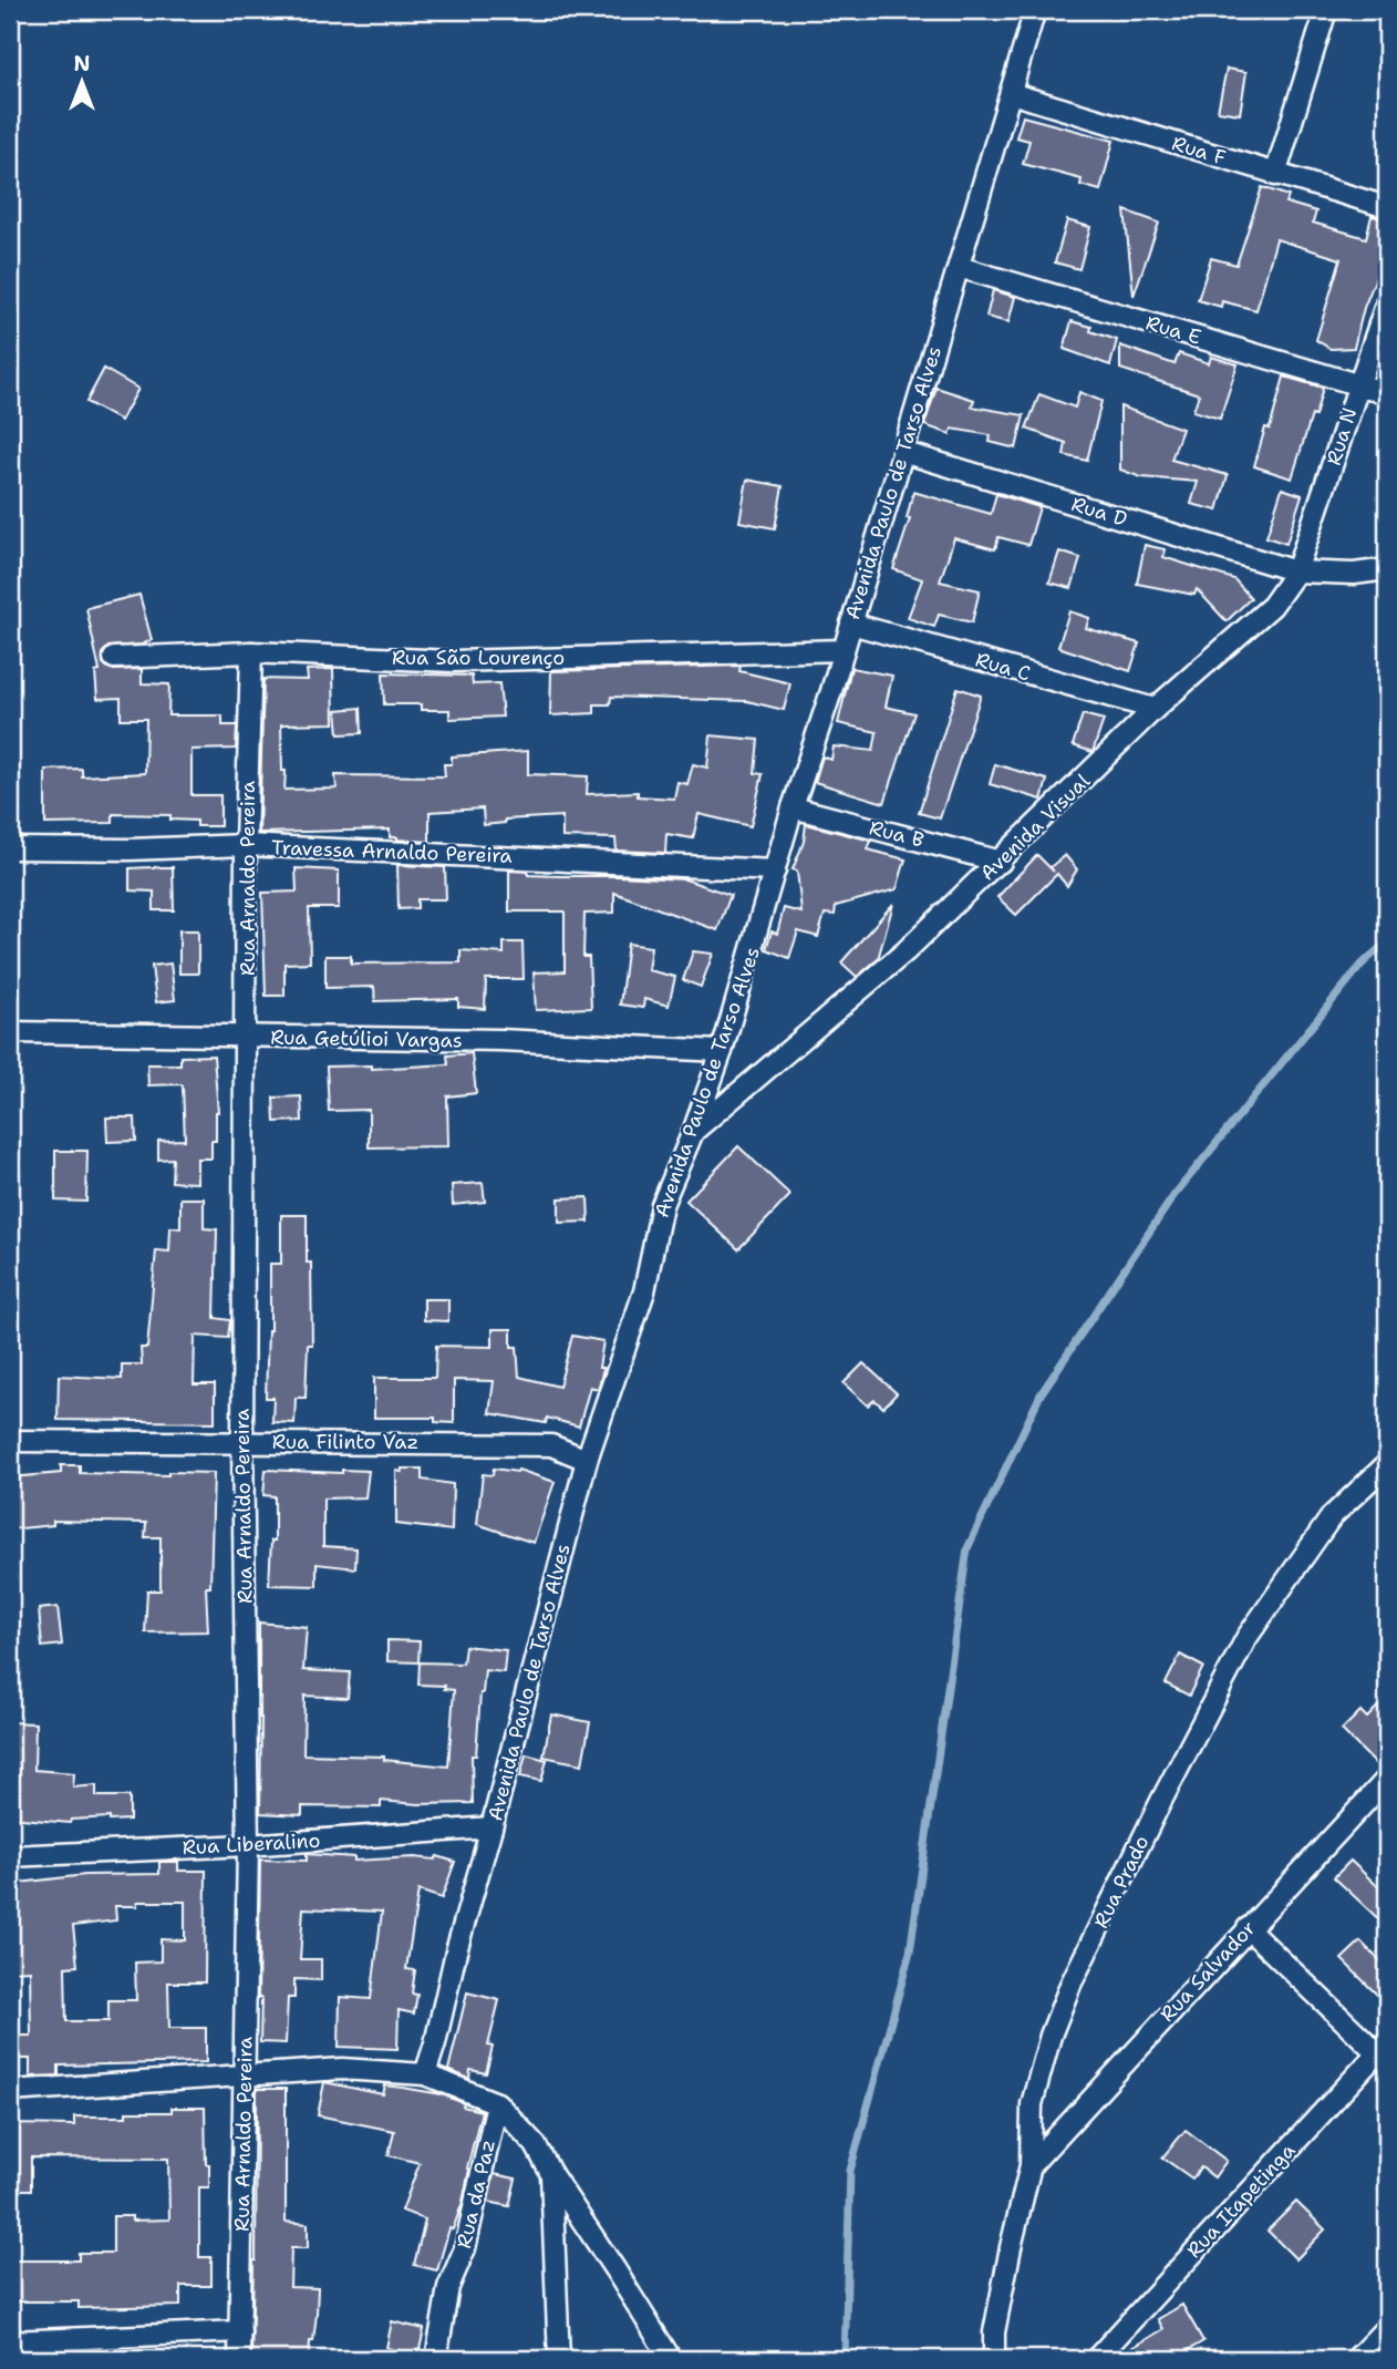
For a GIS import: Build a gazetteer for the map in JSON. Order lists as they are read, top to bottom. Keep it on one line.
{"streets":{"street":["Rua F","Rua E","Rua N","Avenida Paulo de Tarso Alves","Rua D","Rua São Lourenço","Rua C","Avenida Visual","Rua B","Travessa Arnaldo Pereira","Rua Arnaldo Pereira","Rua Getúlioi Vargas","Rua Filinto Vaz","Rua Liberalino","Rua Prado","Rua Salvador","Rua da Paz","Rua Itapetinga"]},"crossings":[["Rua F","Avenida Paulo de Tarso Alves"],["Rua E","Rua N"],["Rua E","Avenida Paulo de Tarso Alves"],["Rua N","Rua D"],["Rua N","Avenida Visual"],["Avenida Paulo de Tarso Alves","Rua D"],["Avenida Paulo de Tarso Alves","Rua São Lourenço"],["Avenida Paulo de Tarso Alves","Rua C"],["Avenida Paulo de Tarso Alves","Avenida Visual"],["Avenida Paulo de Tarso Alves","Rua B"],["Avenida Paulo de Tarso Alves","Travessa Arnaldo Pereira"],["Avenida Paulo de Tarso Alves","Rua Getúlioi Vargas"],["Avenida Paulo de Tarso Alves","Rua Filinto Vaz"],["Avenida Paulo de Tarso Alves","Rua Liberalino"],["Rua D","Avenida Visual"],["Rua São Lourenço","Rua Arnaldo Pereira"],["Rua C","Avenida Visual"],["Avenida Visual","Rua B"],["Travessa Arnaldo Pereira","Rua Arnaldo Pereira"],["Rua Arnaldo Pereira","Rua Getúlioi Vargas"],["Rua Arnaldo Pereira","Rua Filinto Vaz"],["Rua Arnaldo Pereira","Rua Liberalino"],["Rua Prado","Rua Salvador"]],"north":"top"}
